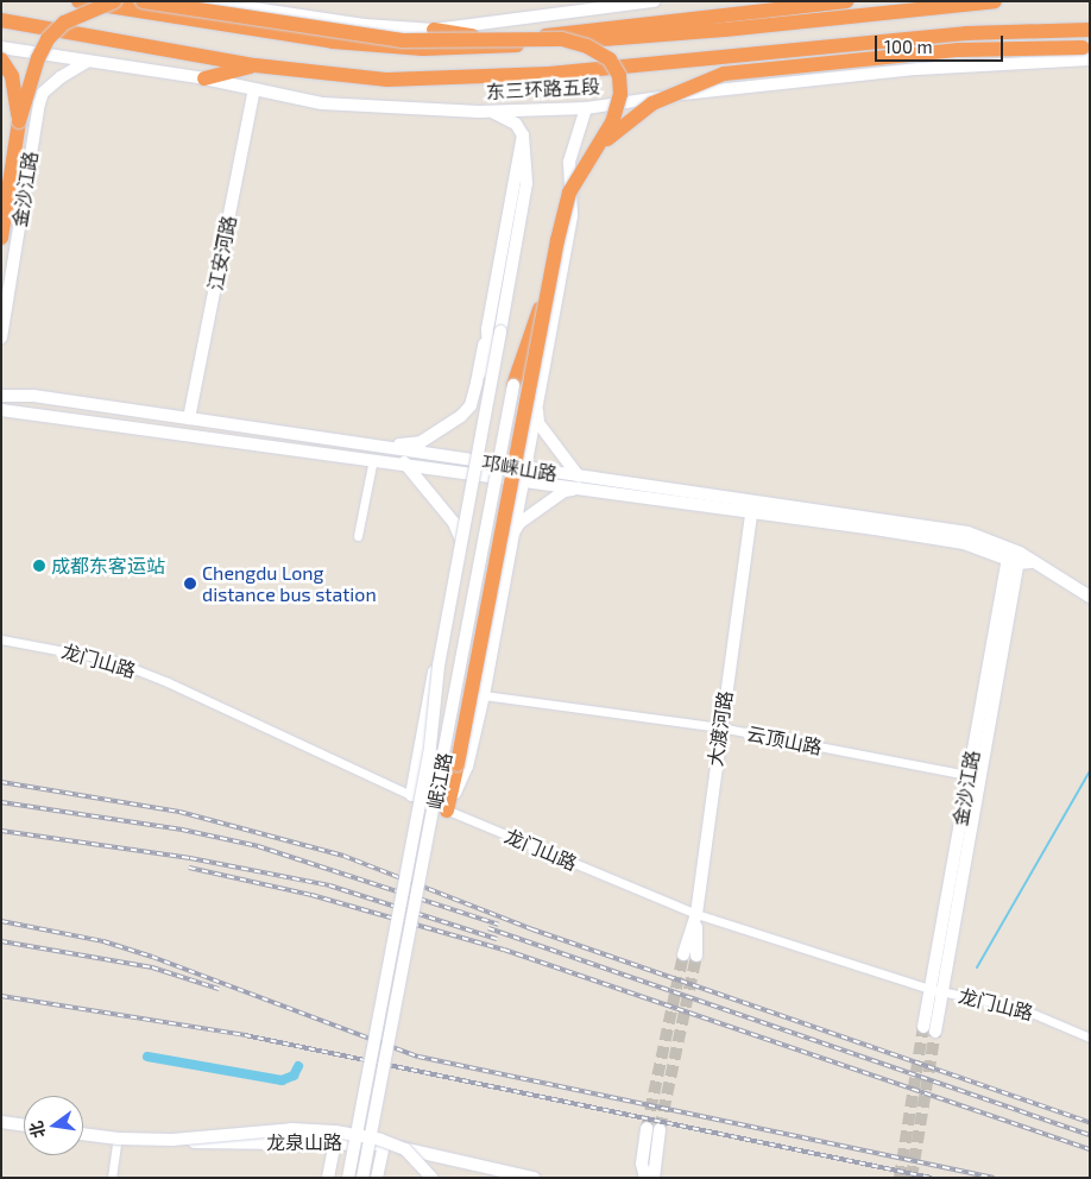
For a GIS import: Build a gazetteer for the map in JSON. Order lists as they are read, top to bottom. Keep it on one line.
{"streets":{"highway":["东三环路五段"],"main road":["金沙江路","江安河路","邛崃山路","大渡河路","岷江路","龙泉山路"],"street":["龙门山路","云顶山路"]},"crossings":[["东三环路五段","金沙江路"],["东三环路五段","江安河路"],["金沙江路","邛崃山路"],["金沙江路","龙门山路"],["金沙江路","云顶山路"],["江安河路","邛崃山路"],["邛崃山路","大渡河路"],["龙门山路","大渡河路"],["大渡河路","云顶山路"]],"places":["成都东客运站","Chengdu Long distance bus station"],"scale_bar":"100 m","north":"left"}
